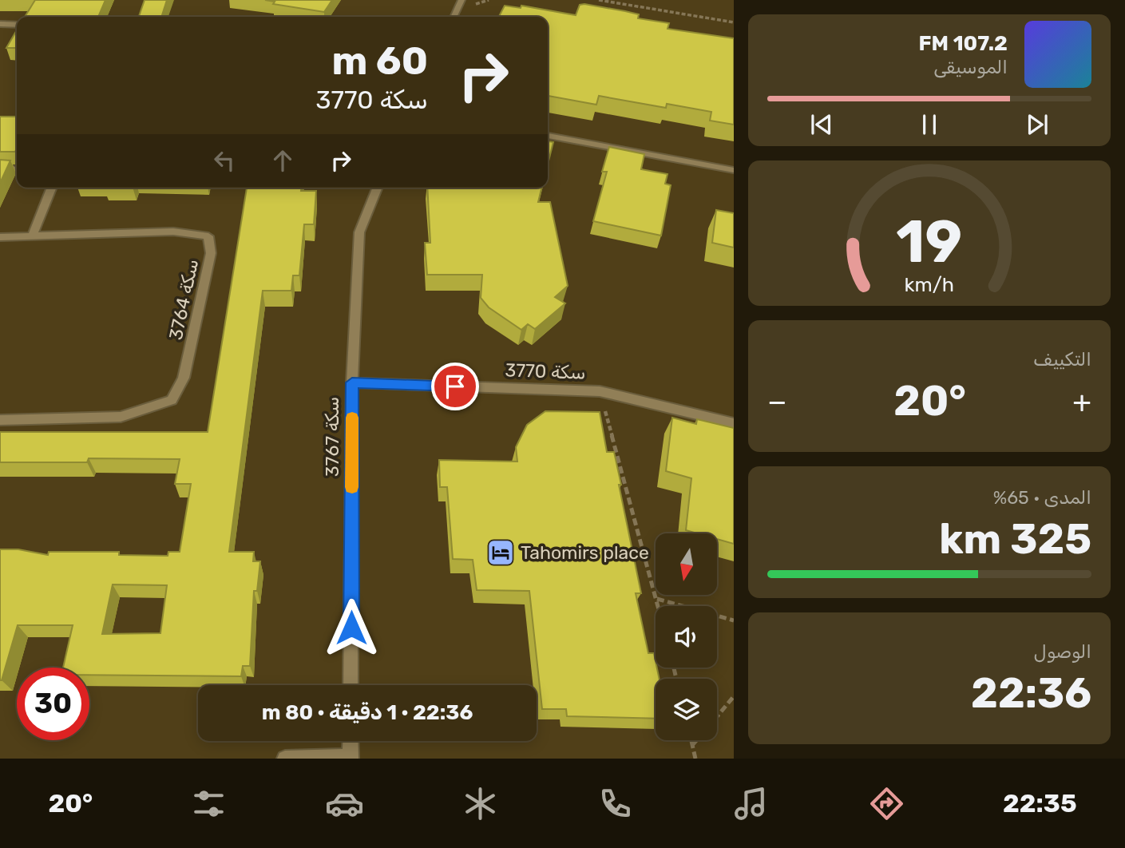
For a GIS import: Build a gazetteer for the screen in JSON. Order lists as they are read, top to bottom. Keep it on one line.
{"streets":{"street":["سكة 3764","سكة 3770","سكة 3767"]},"crossings":[["سكة 3770","سكة 3767"]],"places":{"hotel":["Tahomirs place"]},"north":"bottom","page":{"turn":["60 m","سكة 3770"],"song":["107.2 FM","الموسيقى"],"tile":["التكييف",["المدى · 65%","325 km"],["الوصول","22:36"]],"heat":["−","20°","+"],"limit":"30","trip":"22:36 · 1 دقيقة · 80 m","tabs":["22:35","20°"],"gauge":["19","km/h"]}}
